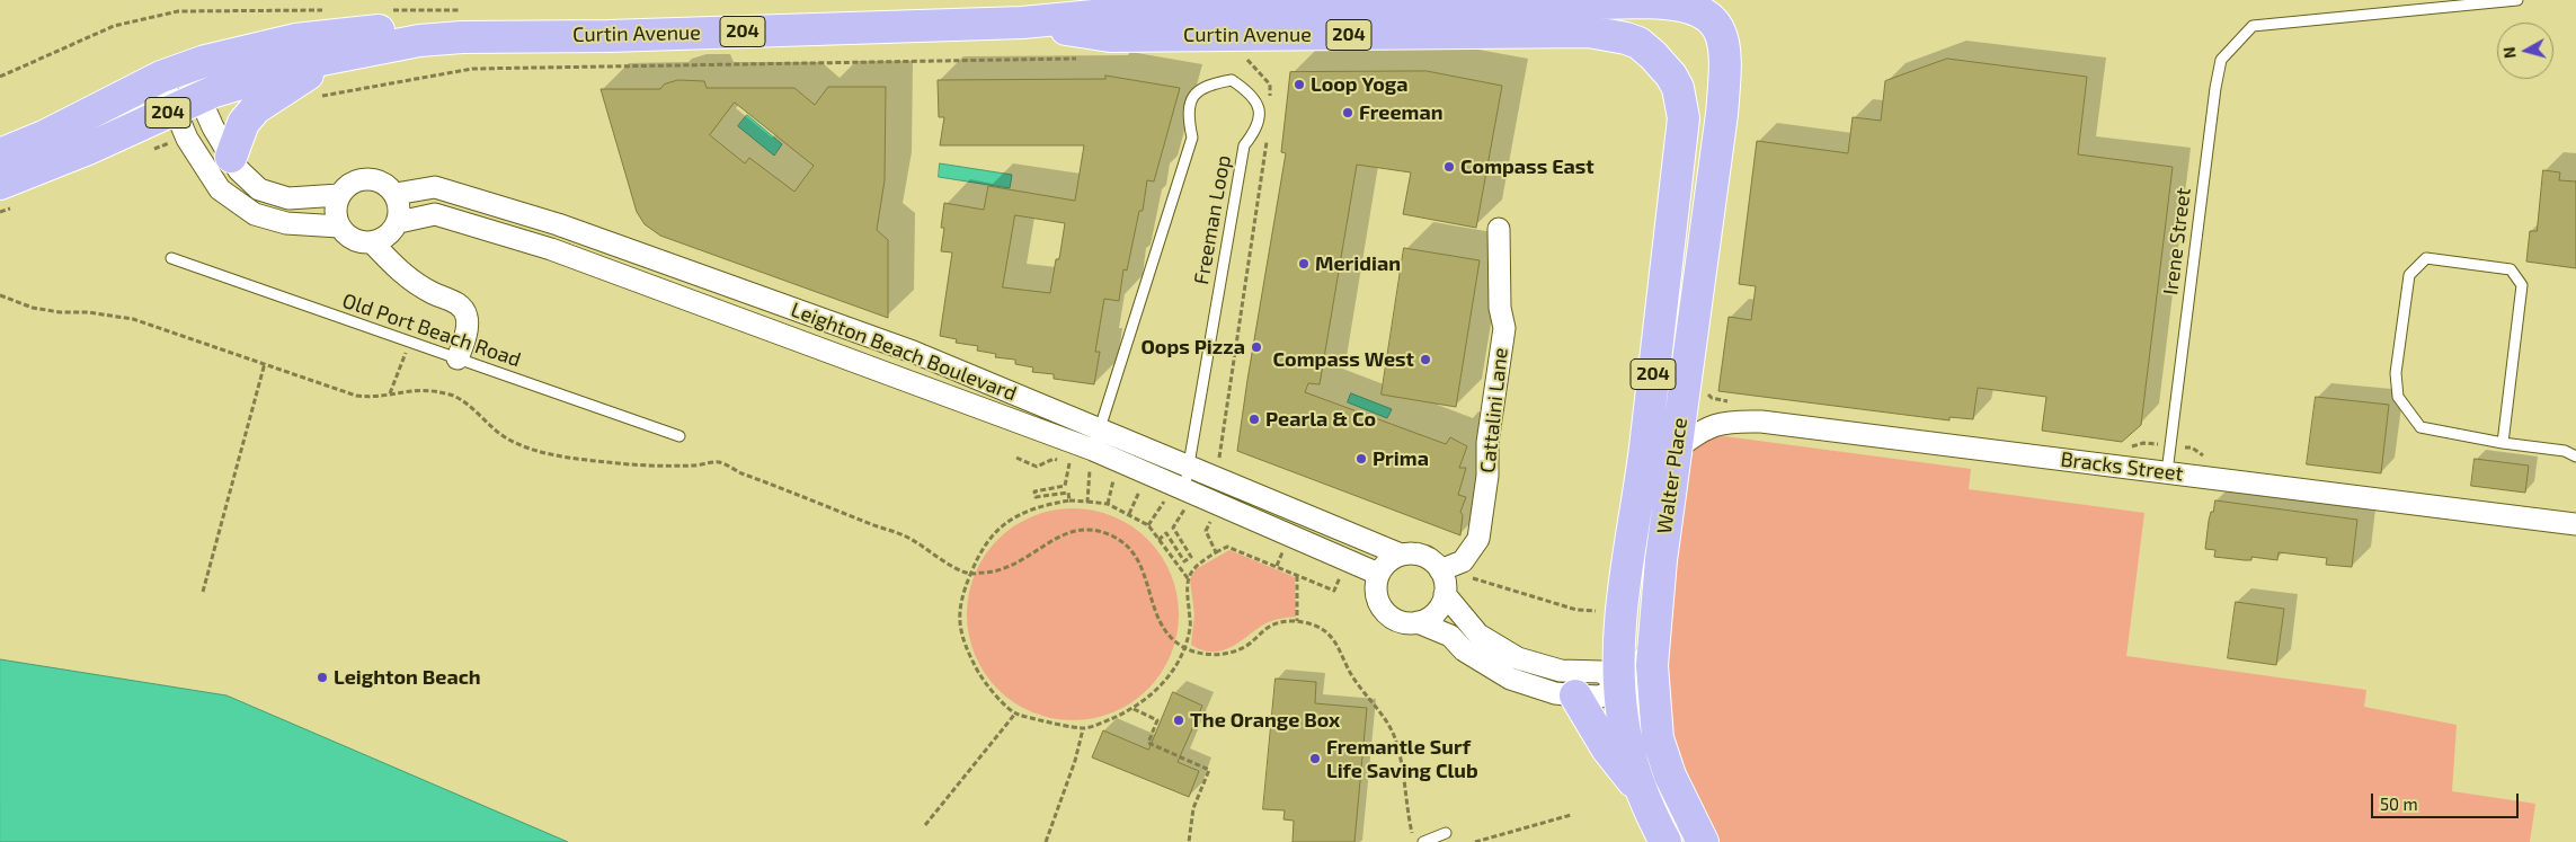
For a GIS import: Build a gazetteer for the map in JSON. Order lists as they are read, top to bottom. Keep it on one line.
{"streets":{"main road":["204","Curtin Avenue","Walter Place"],"street":["Leighton Beach Boulevard","Cattalini Lane","Bracks Street"],"lane":["Freeman Loop","Irene Street","Old Port Beach Road"]},"crossings":[["204","Walter Place"],["Curtin Avenue","Walter Place"],["Freeman Loop","Leighton Beach Boulevard"],["Irene Street","Bracks Street"],["Leighton Beach Boulevard","Cattalini Lane"],["Bracks Street","Walter Place"]],"places":["Loop Yoga","Freeman","Compass East","Meridian","Oops Pizza","Compass West","Pearla & Co","Prima","Leighton Beach","The Orange Box","Fremantle Surf Life Saving Club"],"scale_bar":"50 m","north":"left"}
